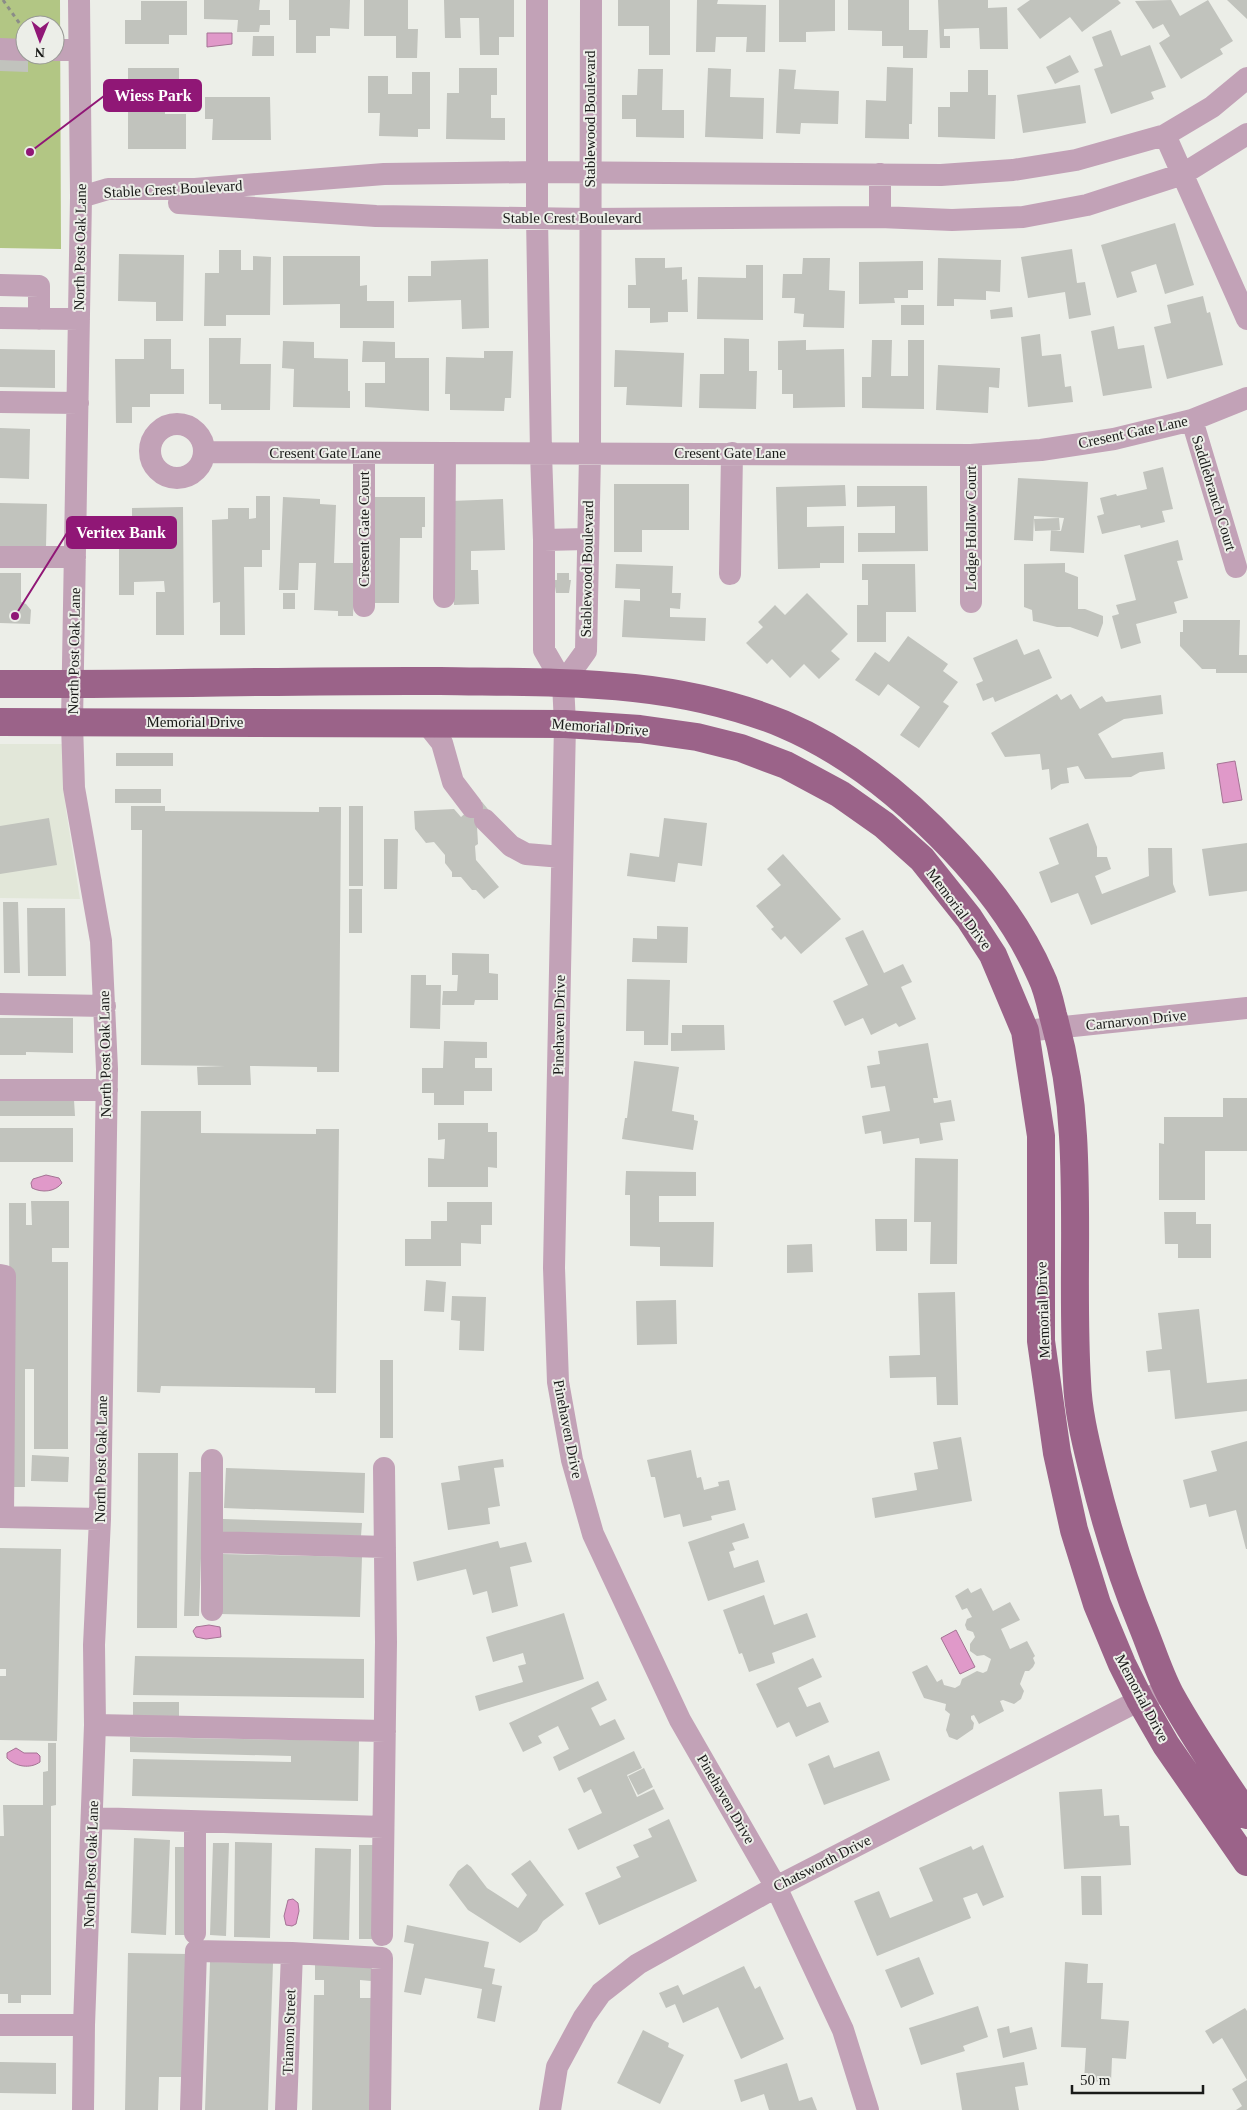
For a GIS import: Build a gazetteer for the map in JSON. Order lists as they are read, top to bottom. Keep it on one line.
{"streets":{"main road":["Memorial Drive"],"street":["Stablewood Boulevard","Stable Crest Boulevard","North Post Oak Lane","Cresent Gate Lane","Saddlebranch Court","Lodge Hollow Court","Cresent Gate Court","Carnarvon Drive","Pinehaven Drive","Chatsworth Drive","Trianon Street"]},"crossings":[["Stablewood Boulevard","Stable Crest Boulevard"],["Stablewood Boulevard","Cresent Gate Lane"],["Stablewood Boulevard","Memorial Drive"],["Stablewood Boulevard","Pinehaven Drive"],["Stable Crest Boulevard","North Post Oak Lane"],["North Post Oak Lane","Memorial Drive"],["Cresent Gate Lane","Saddlebranch Court"],["Cresent Gate Lane","Lodge Hollow Court"],["Cresent Gate Lane","Cresent Gate Court"],["Memorial Drive","Carnarvon Drive"],["Memorial Drive","Pinehaven Drive"],["Memorial Drive","Chatsworth Drive"],["Pinehaven Drive","Chatsworth Drive"]],"places":["Wiess Park","Veritex Bank"],"scale_bar":"50 m","north":"bottom"}
